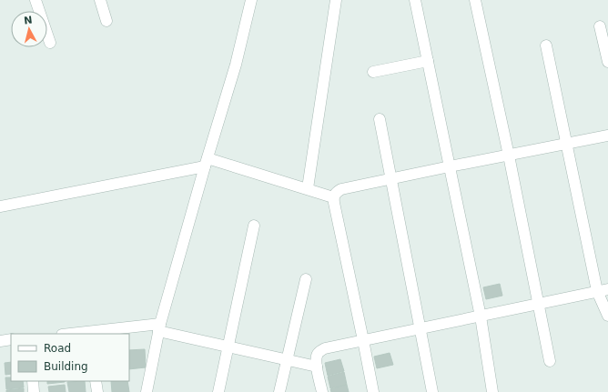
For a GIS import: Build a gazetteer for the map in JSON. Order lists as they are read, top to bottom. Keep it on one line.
{"legend":["Road","Building"],"north":"top"}
